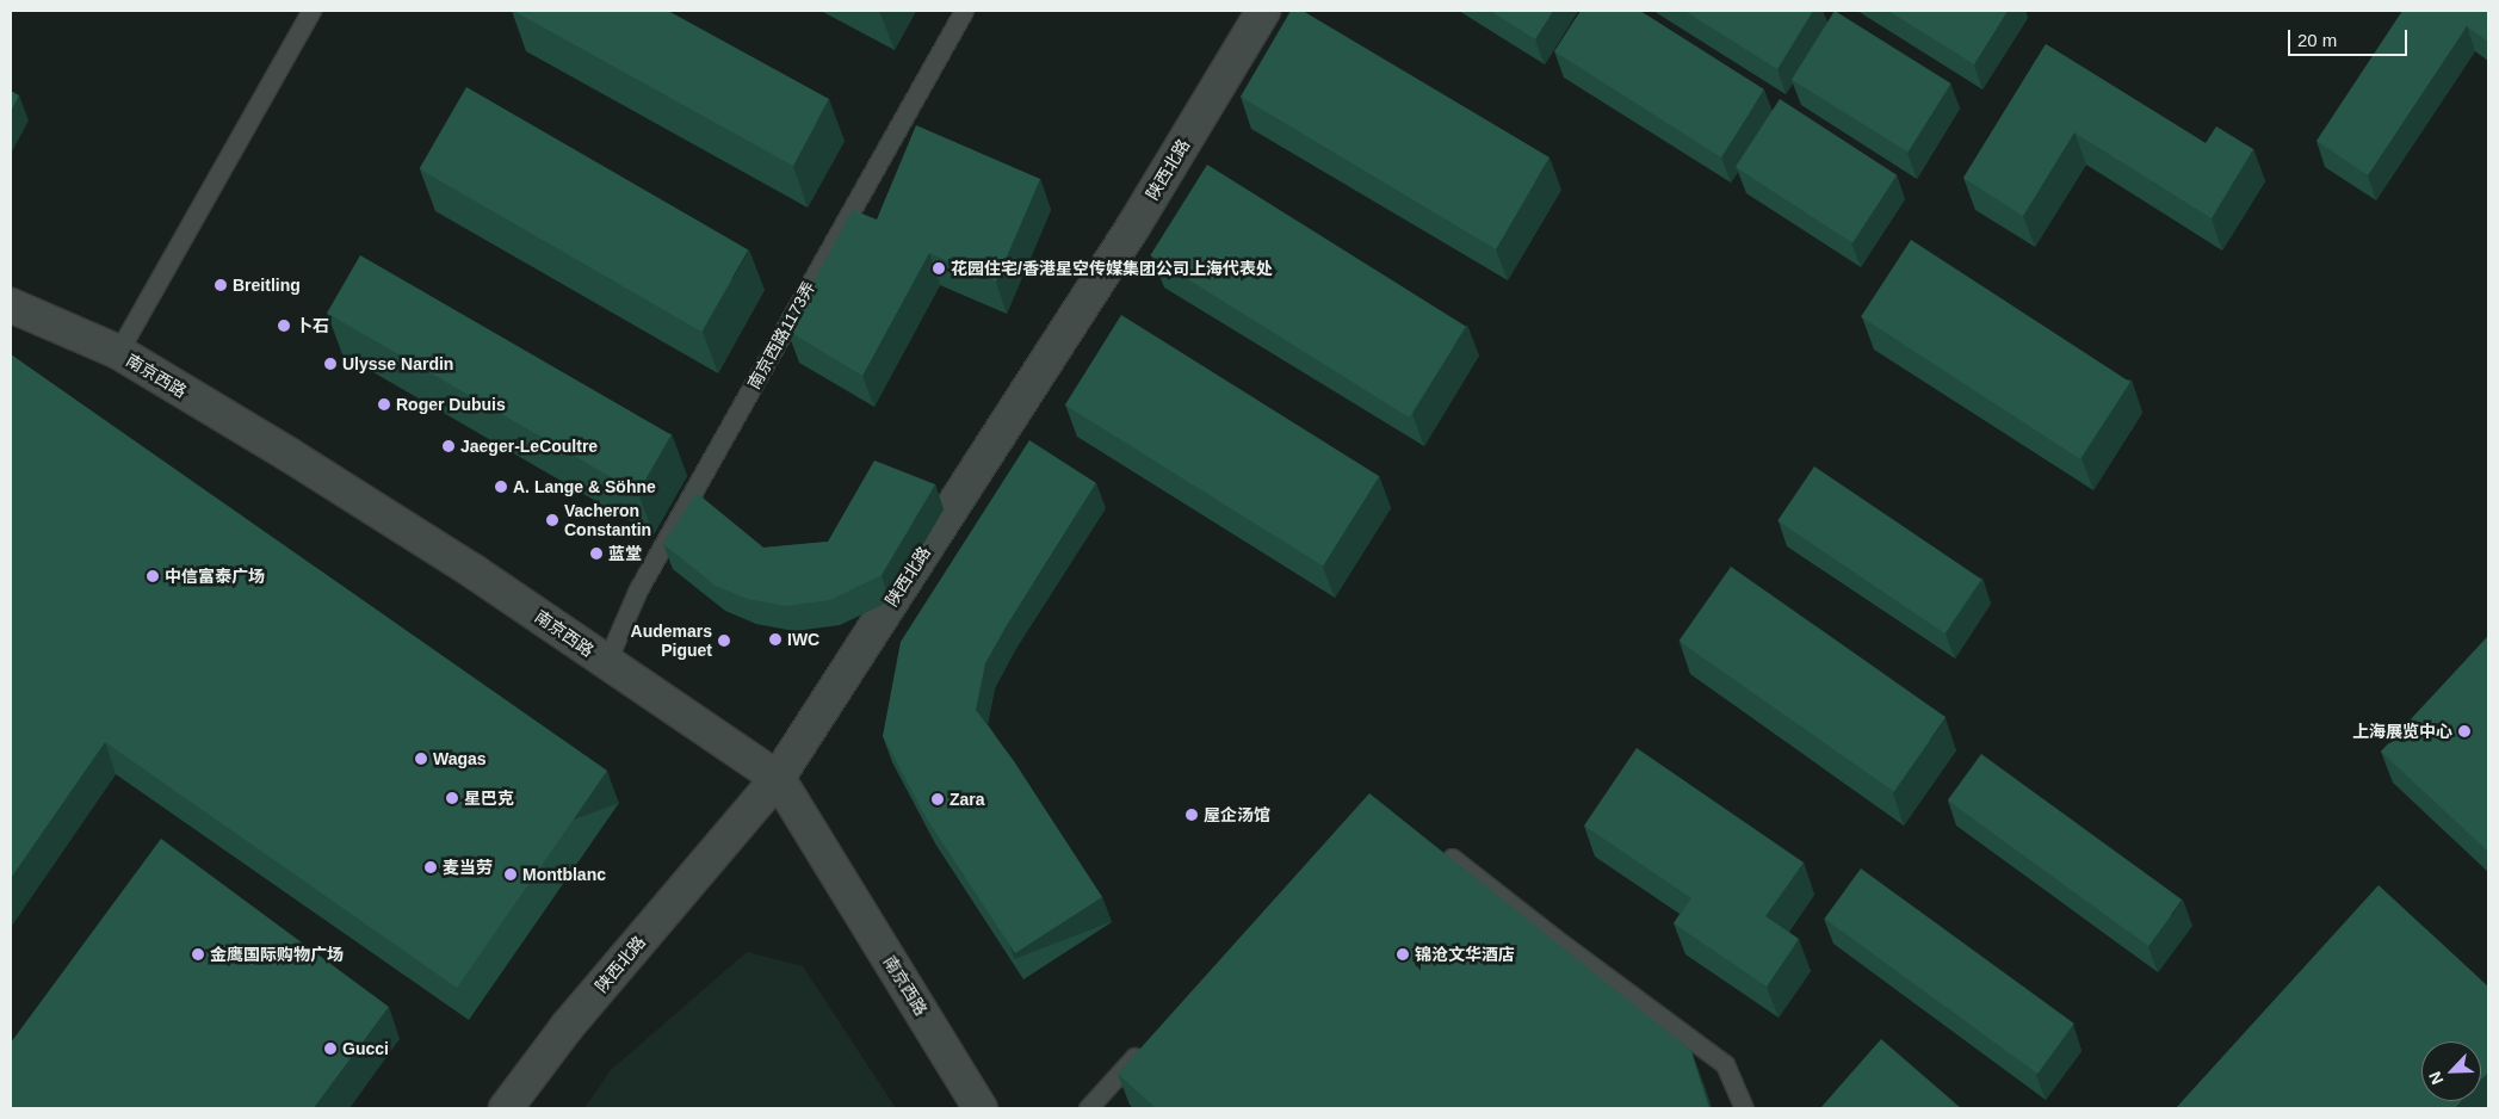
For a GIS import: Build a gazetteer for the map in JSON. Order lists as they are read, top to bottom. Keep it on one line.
{"streets":{"main road":["陕西北路","南京西路"],"lane":["南京西路1173弄"]},"crossings":[["陕西北路","南京西路"],["南京西路1173弄","南京西路"]],"places":["花园住宅/香港星空传媒集团公司上海代表处","Breitling","卜石","Ulysse Nardin","Roger Dubuis","Jaeger-LeCoultre","A. Lange & Söhne","Vacheron Constantin","蓝堂","中信富泰广场","IWC","Audemars Piguet","上海展览中心","Wagas","星巴克","Zara","屋企汤馆","麦当劳","Montblanc","金鹰国际购物广场","锦沧文华酒店","Gucci"],"scale_bar":"20 m","north":"bottom left"}
